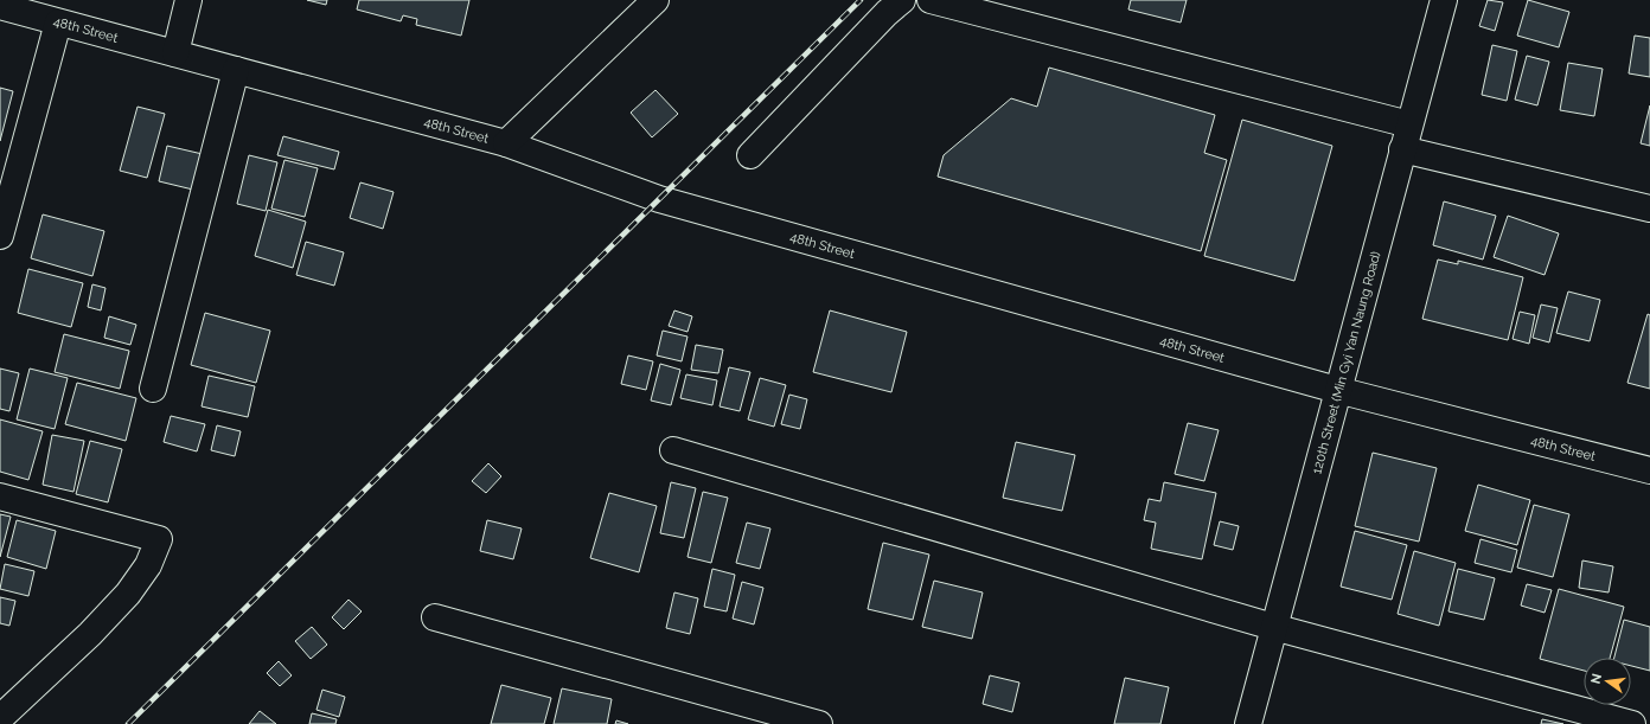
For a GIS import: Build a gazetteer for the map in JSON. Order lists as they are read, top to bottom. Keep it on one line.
{"streets":{"street":["48th Street","120th Street (Min Gyi Yan Naung Road)"]},"crossings":[["48th Street","120th Street (Min Gyi Yan Naung Road)"]],"north":"left"}
